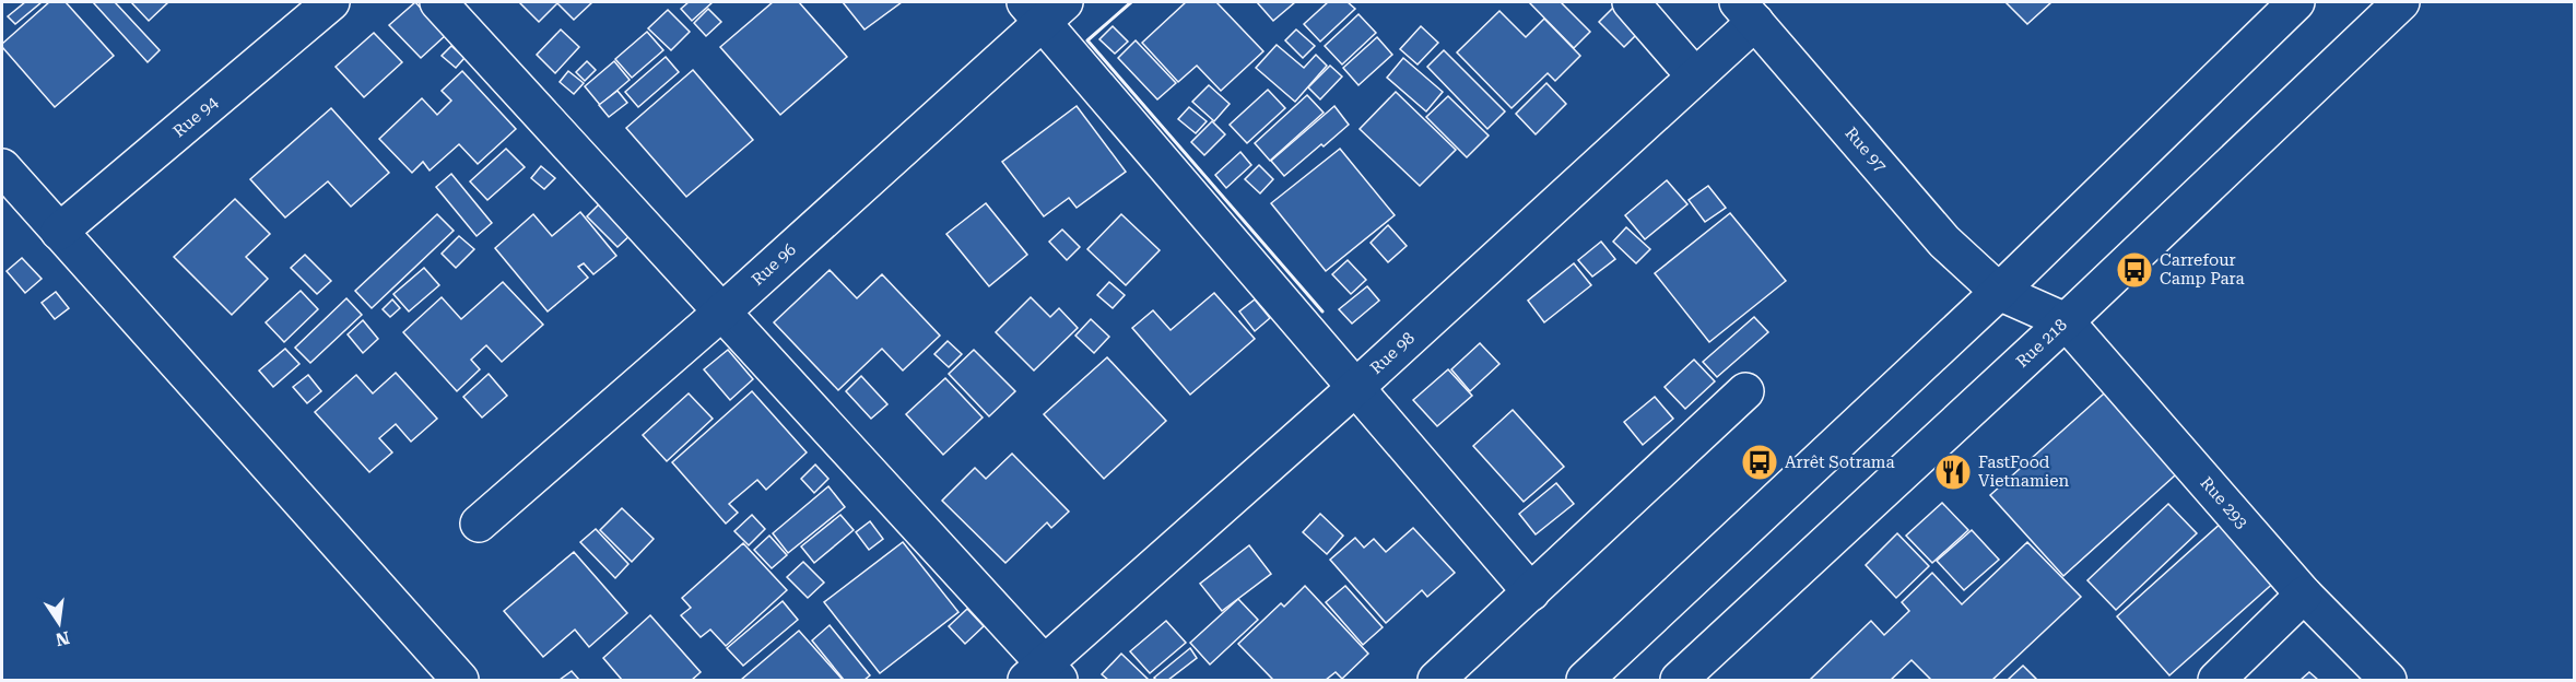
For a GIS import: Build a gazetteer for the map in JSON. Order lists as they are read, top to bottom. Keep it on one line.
{"streets":{"main road":["Rue 94","Rue 97","Rue 96","Rue 218","Rue 98","Rue 293"]},"crossings":[["Rue 97","Rue 218"],["Rue 97","Rue 98"],["Rue 97","Rue 293"],["Rue 218","Rue 293"]],"places":{"bus stop":["Carrefour Camp Para","Arrêt Sotrama"],"restaurant":["FastFood Vietnamien"]},"north":"bottom"}
